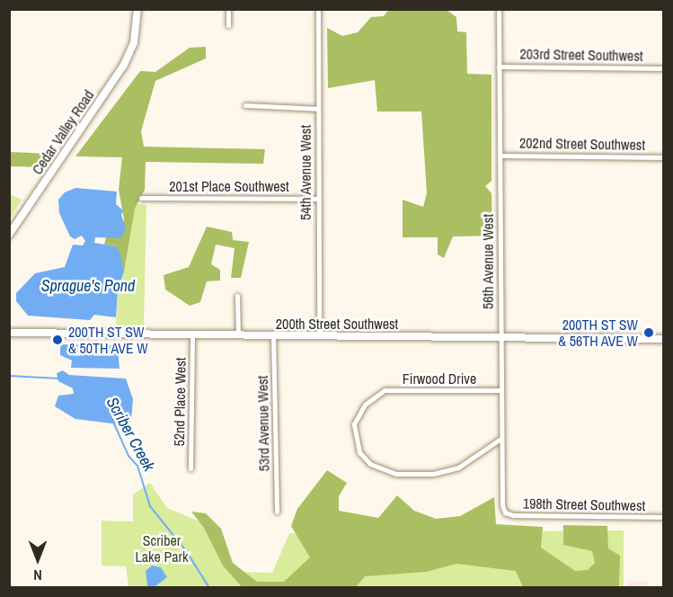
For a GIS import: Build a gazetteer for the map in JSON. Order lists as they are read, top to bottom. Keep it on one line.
{"streets":{"street":["203rd Street Southwest","Cedar Valley Road","202nd Street Southwest","54th Avenue West","201st Place Southwest","56th Avenue West","200th Street Southwest","Firwood Drive","52nd Place West","53rd Avenue West","198th Street Southwest"]},"crossings":[["203rd Street Southwest","56th Avenue West"],["202nd Street Southwest","56th Avenue West"],["54th Avenue West","201st Place Southwest"],["54th Avenue West","200th Street Southwest"],["56th Avenue West","200th Street Southwest"],["56th Avenue West","Firwood Drive"],["56th Avenue West","198th Street Southwest"],["200th Street Southwest","52nd Place West"],["200th Street Southwest","53rd Avenue West"]],"water":["Sprague's Pond","Scriber Creek"],"parks":["Scriber Lake Park"],"places":["200TH ST SW & 56TH AVE W","200TH ST SW & 50TH AVE W"],"north":"bottom"}
